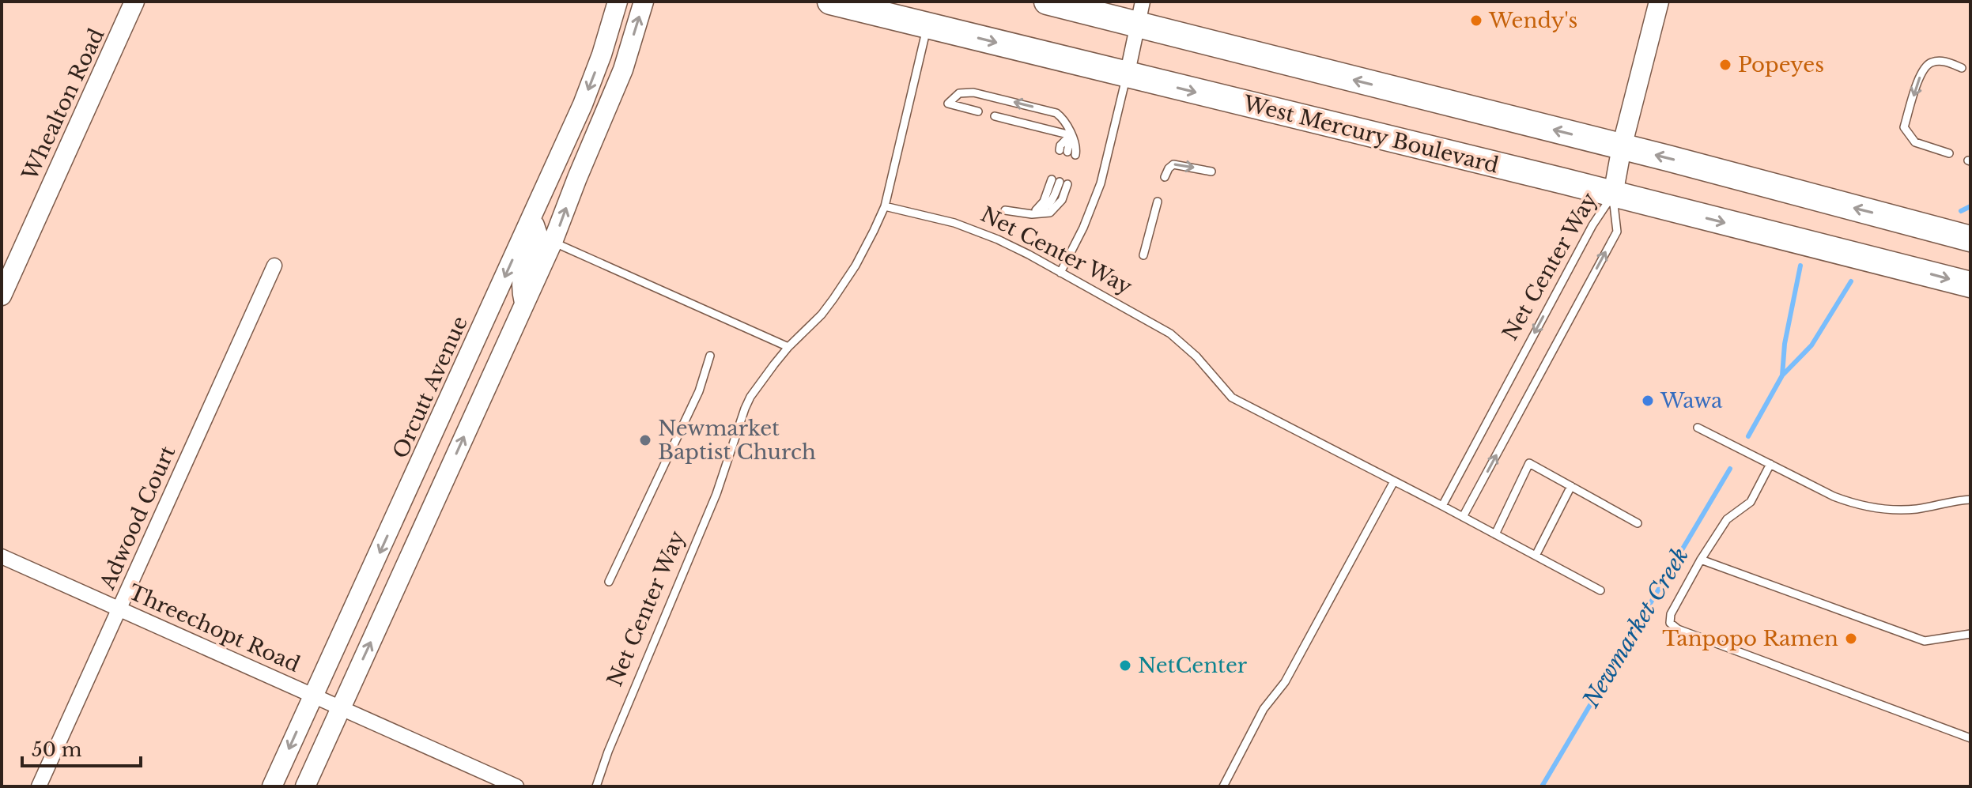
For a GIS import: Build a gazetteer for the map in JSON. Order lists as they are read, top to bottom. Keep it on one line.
{"streets":{"highway":["West Mercury Boulevard"],"main road":["Whealton Road","Orcutt Avenue"],"street":["Adwood Court","Threechopt Road"],"lane":["Net Center Way"]},"crossings":[["West Mercury Boulevard","Net Center Way"],["Orcutt Avenue","Threechopt Road"],["Adwood Court","Threechopt Road"]],"water":["Newmarket Creek"],"places":["Wendy's","Popeyes","Wawa","Newmarket Baptist Church","Tanpopo Ramen","NetCenter"],"scale_bar":"50 m"}
